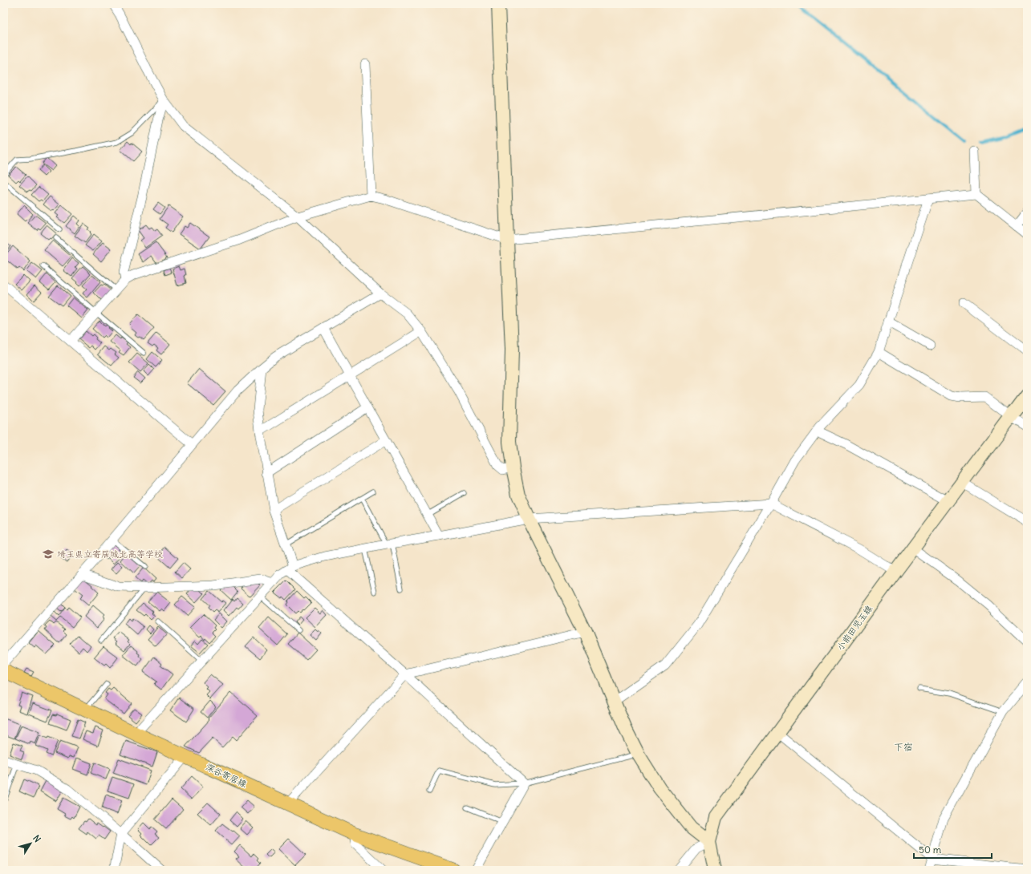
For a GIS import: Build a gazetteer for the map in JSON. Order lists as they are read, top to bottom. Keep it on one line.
{"streets":{"main road":["深谷寄居線"],"street":["小前田児玉線"]},"districts":["下宿"],"places":{"school or university":["埼玉県立寄居城北高等学校"]},"scale_bar":"50 m","north":"top right"}
